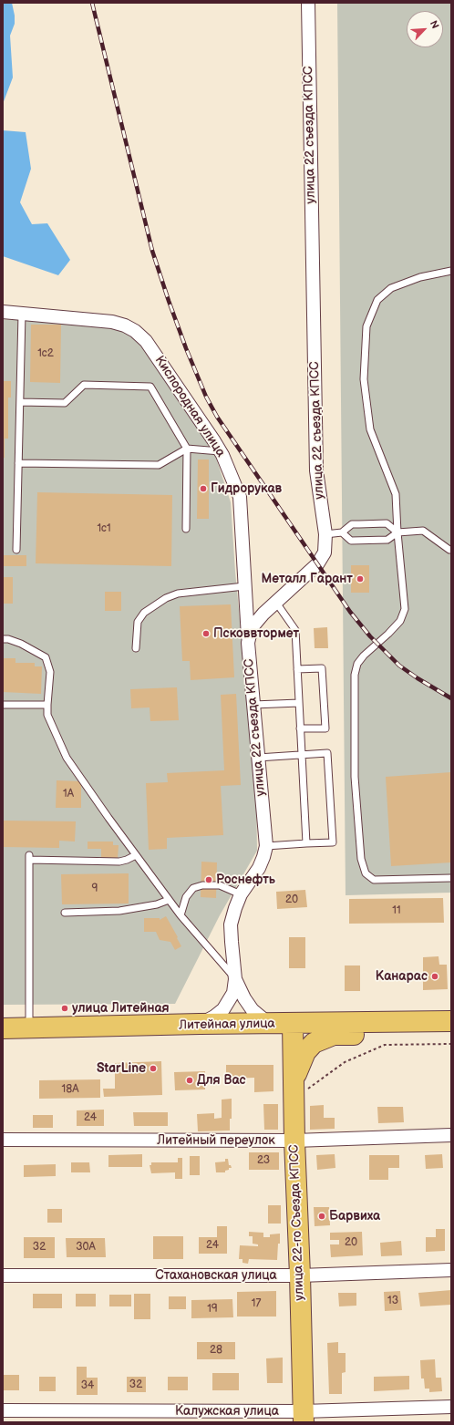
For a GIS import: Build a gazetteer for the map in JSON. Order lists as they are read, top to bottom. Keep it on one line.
{"streets":{"main road":["Литейная улица","улица 22-го Съезда КПСС"],"street":["улица 22 съезда КПСС","Кислородная улица","Литейный переулок","Стахановская улица","Калужская улица"]},"crossings":[["улица 22 съезда КПСС","Кислородная улица"],["улица 22 съезда КПСС","Литейная улица"],["Литейная улица","улица 22-го Съезда КПСС"],["Литейный переулок","улица 22-го Съезда КПСС"],["улица 22-го Съезда КПСС","Стахановская улица"],["улица 22-го Съезда КПСС","Калужская улица"]],"places":["Гидрорукав","Металл Гарант","Псковвтормет","Роснефть","Канарас","улица Литейная","StarLine","Для Вас","Барвиха"],"house_numbers":["1с2","1с1","1А","9","20","11","18А","24","23","20","24","32","30А","13","17","19","28","32","34"],"north":"top right"}
